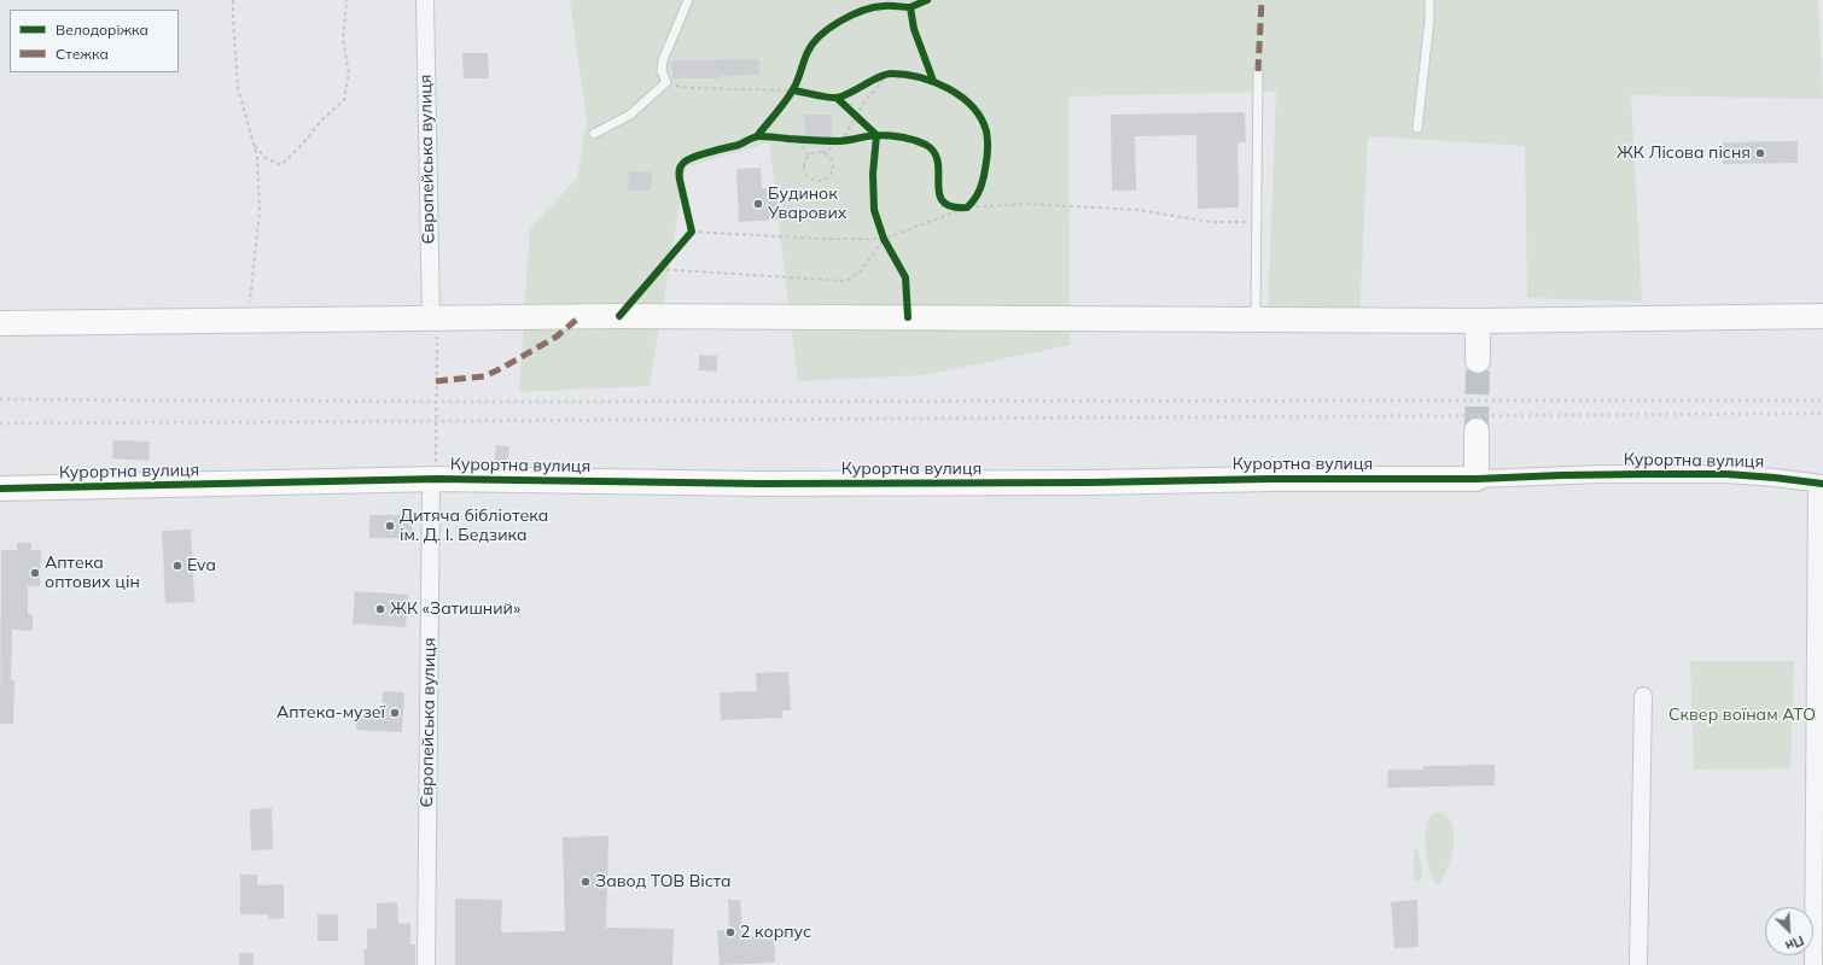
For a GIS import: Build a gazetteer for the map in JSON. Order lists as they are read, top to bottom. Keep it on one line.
{"streets":{"street":["Європейська вулиця","Курортна вулиця"]},"crossings":[["Європейська вулиця","Курортна вулиця"]],"parks":["Сквер воїнам АТО"],"places":["ЖК Лісова пісня","Будинок Уварових","Дитяча бібліотека ім. Д. І. Бедзика","Eva","Аптека оптових цін","ЖК «Затишний»","Аптека-музеї","Завод ТОВ Віста","2 корпус"],"legend":["Велодоріжка","Стежка"],"north":"bottom right"}
